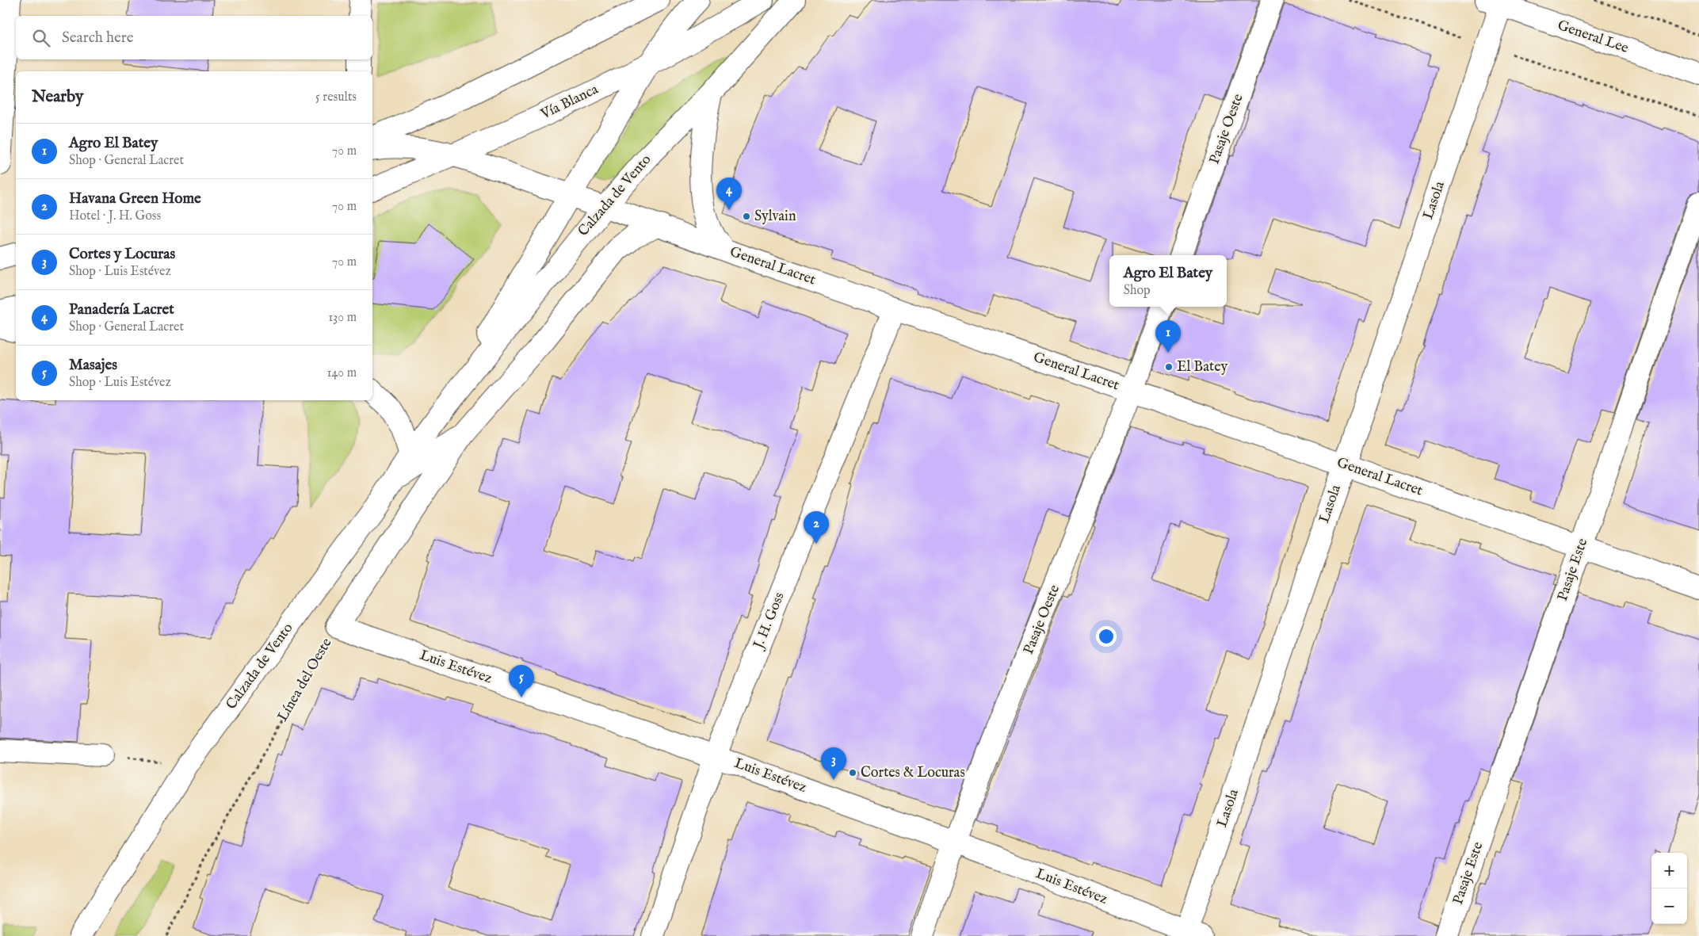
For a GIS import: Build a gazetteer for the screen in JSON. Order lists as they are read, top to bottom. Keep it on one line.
{"streets":{"main road":["General Lee","Vía Blanca","Pasaje Oeste","Calzada de Vento","Lasola","General Lacret","Pasaje Este","J. H. Goss","Luis Estévez","Línea del Oeste"]},"crossings":[["General Lee","Lasola"],["Vía Blanca","Calzada de Vento"],["Vía Blanca","General Lacret"],["Pasaje Oeste","General Lacret"],["Pasaje Oeste","Luis Estévez"],["Calzada de Vento","General Lacret"],["Lasola","General Lacret"],["Lasola","Luis Estévez"],["General Lacret","Pasaje Este"],["General Lacret","J. H. Goss"],["J. H. Goss","Luis Estévez"],["Luis Estévez","Línea del Oeste"]],"places":["Sylvain","El Batey","Cortes & Locuras"],"page":{"search":"Search here","heading":["Nearby","5 results"],"list":[{"mark":"1","name":"Agro El Batey","note":"Shop · General Lacret","value":"70 m"},{"mark":"2","name":"Havana Green Home","note":"Hotel · J. H. Goss","value":"70 m"},{"mark":"3","name":"Cortes y Locuras","note":"Shop · Luis Estévez","value":"70 m"},{"mark":"4","name":"Panadería Lacret","note":"Shop · General Lacret","value":"130 m"},{"mark":"5","name":"Masajes","note":"Shop · Luis Estévez","value":"140 m"}],"pins":["4","1","2","5","3"],"popup":["Agro El Batey","Shop"],"map_buttons":["+","−"]}}
